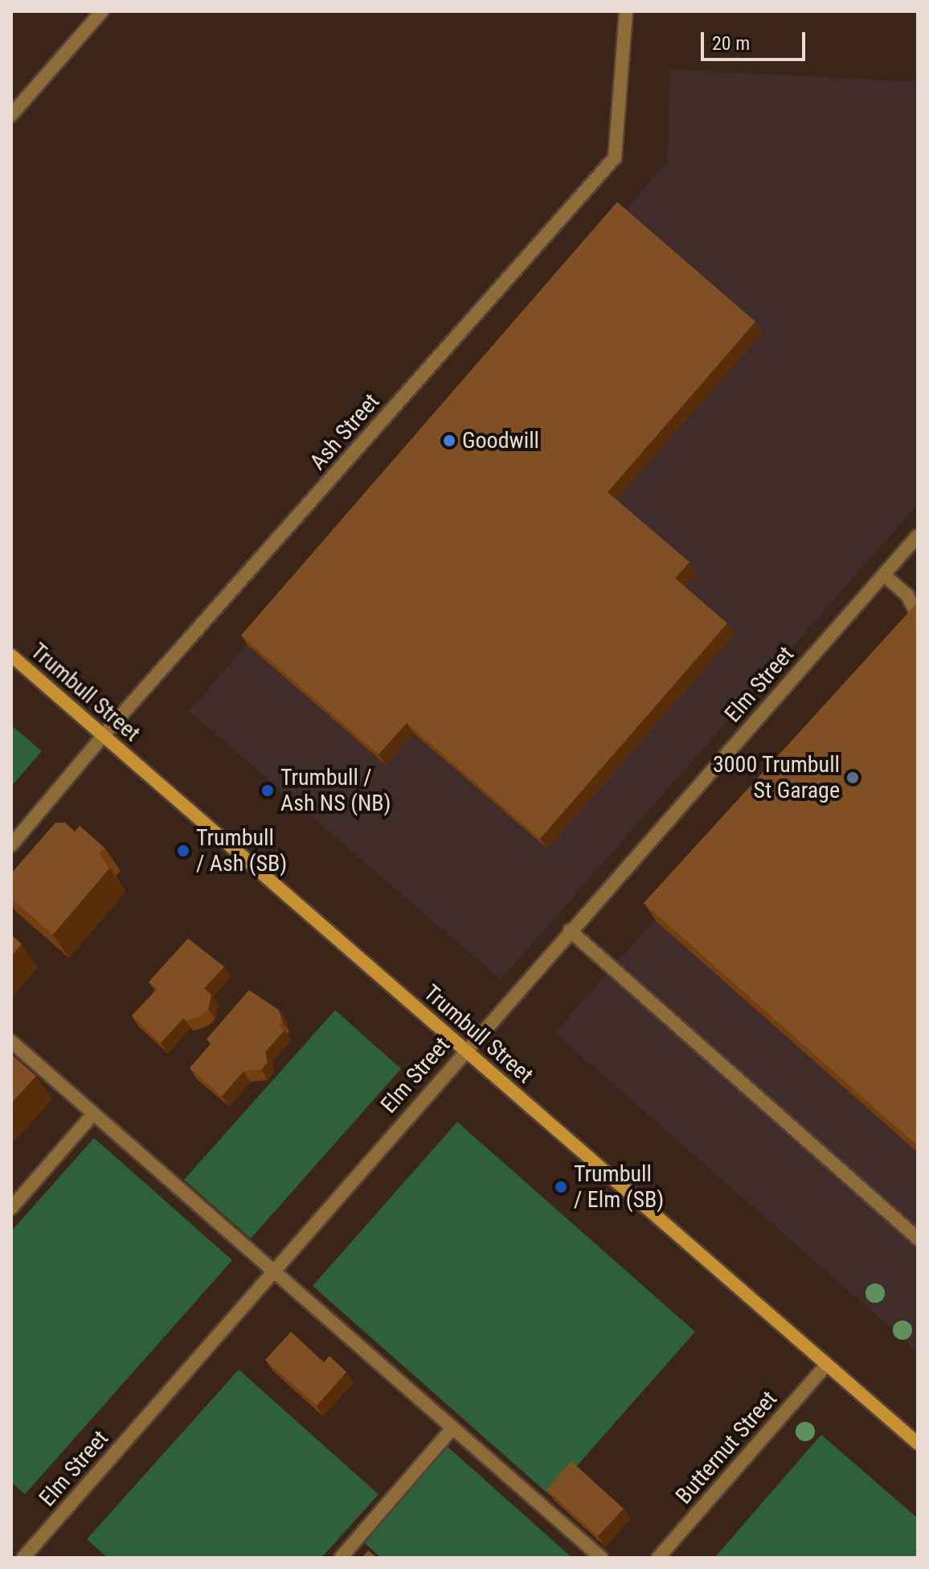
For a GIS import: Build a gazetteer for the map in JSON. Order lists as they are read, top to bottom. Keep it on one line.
{"streets":{"street":["Ash Street","Elm Street","Trumbull Street","Butternut Street"]},"crossings":[["Ash Street","Trumbull Street"],["Elm Street","Trumbull Street"],["Trumbull Street","Butternut Street"]],"places":["Goodwill","3000 Trumbull St Garage","Trumbull / Ash NS (NB)","Trumbull / Ash (SB)","Trumbull / Elm (SB)"],"scale_bar":"20 m"}
